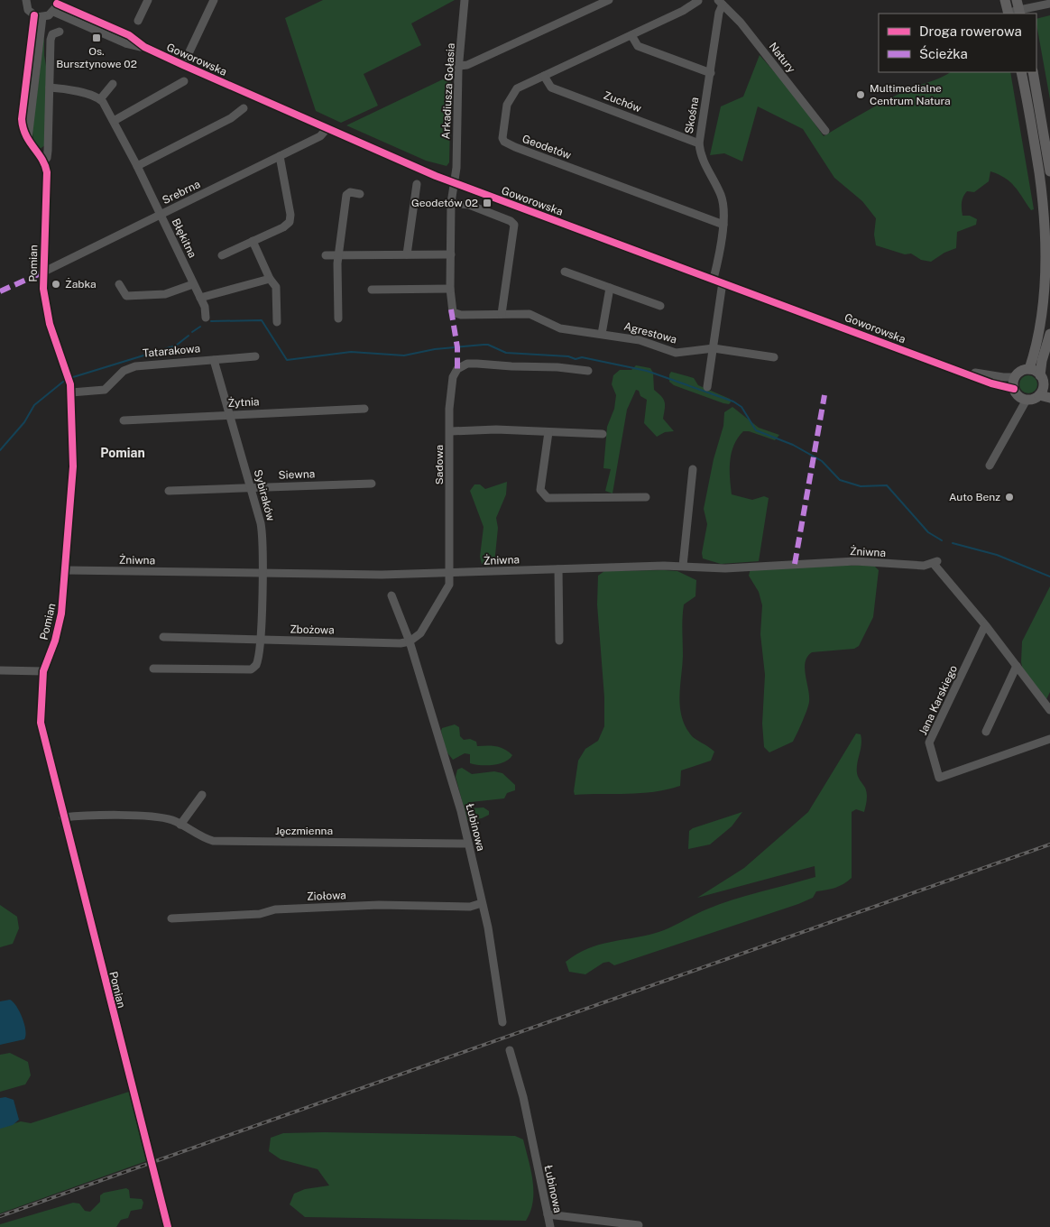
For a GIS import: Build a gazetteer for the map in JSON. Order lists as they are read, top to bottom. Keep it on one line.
{"streets":{"street":["Natury","Goworowska","Arkadiusza Gołasia","Zuchów","Skośna","Geodetów","Srebrna","Błękitna","Pomian","Agrestowa","Tatarakowa","Żytnia","Sadowa","Siewna","Sybiraków","Żniwna","Zbożowa","Jana Karskiego","Łubinowa","Jęczmienna","Ziołowa"]},"crossings":[["Natury","Skośna"],["Goworowska","Arkadiusza Gołasia"],["Goworowska","Skośna"],["Goworowska","Srebrna"],["Zuchów","Skośna"],["Zuchów","Geodetów"],["Skośna","Geodetów"],["Srebrna","Błękitna"],["Srebrna","Pomian"],["Pomian","Tatarakowa"],["Pomian","Żniwna"],["Pomian","Jęczmienna"],["Tatarakowa","Sybiraków"],["Żytnia","Sybiraków"],["Sadowa","Żniwna"],["Sadowa","Zbożowa"],["Sadowa","Łubinowa"],["Siewna","Sybiraków"],["Sybiraków","Żniwna"],["Sybiraków","Zbożowa"],["Żniwna","Jana Karskiego"],["Zbożowa","Łubinowa"],["Łubinowa","Jęczmienna"],["Łubinowa","Ziołowa"]],"districts":["Pomian"],"places":{"transit":["Os. Bursztynowe 02","Geodetów 02"],"other":["Multimedialne Centrum Natura","Żabka","Auto Benz"]},"legend":["Droga rowerowa","Ścieżka"]}
